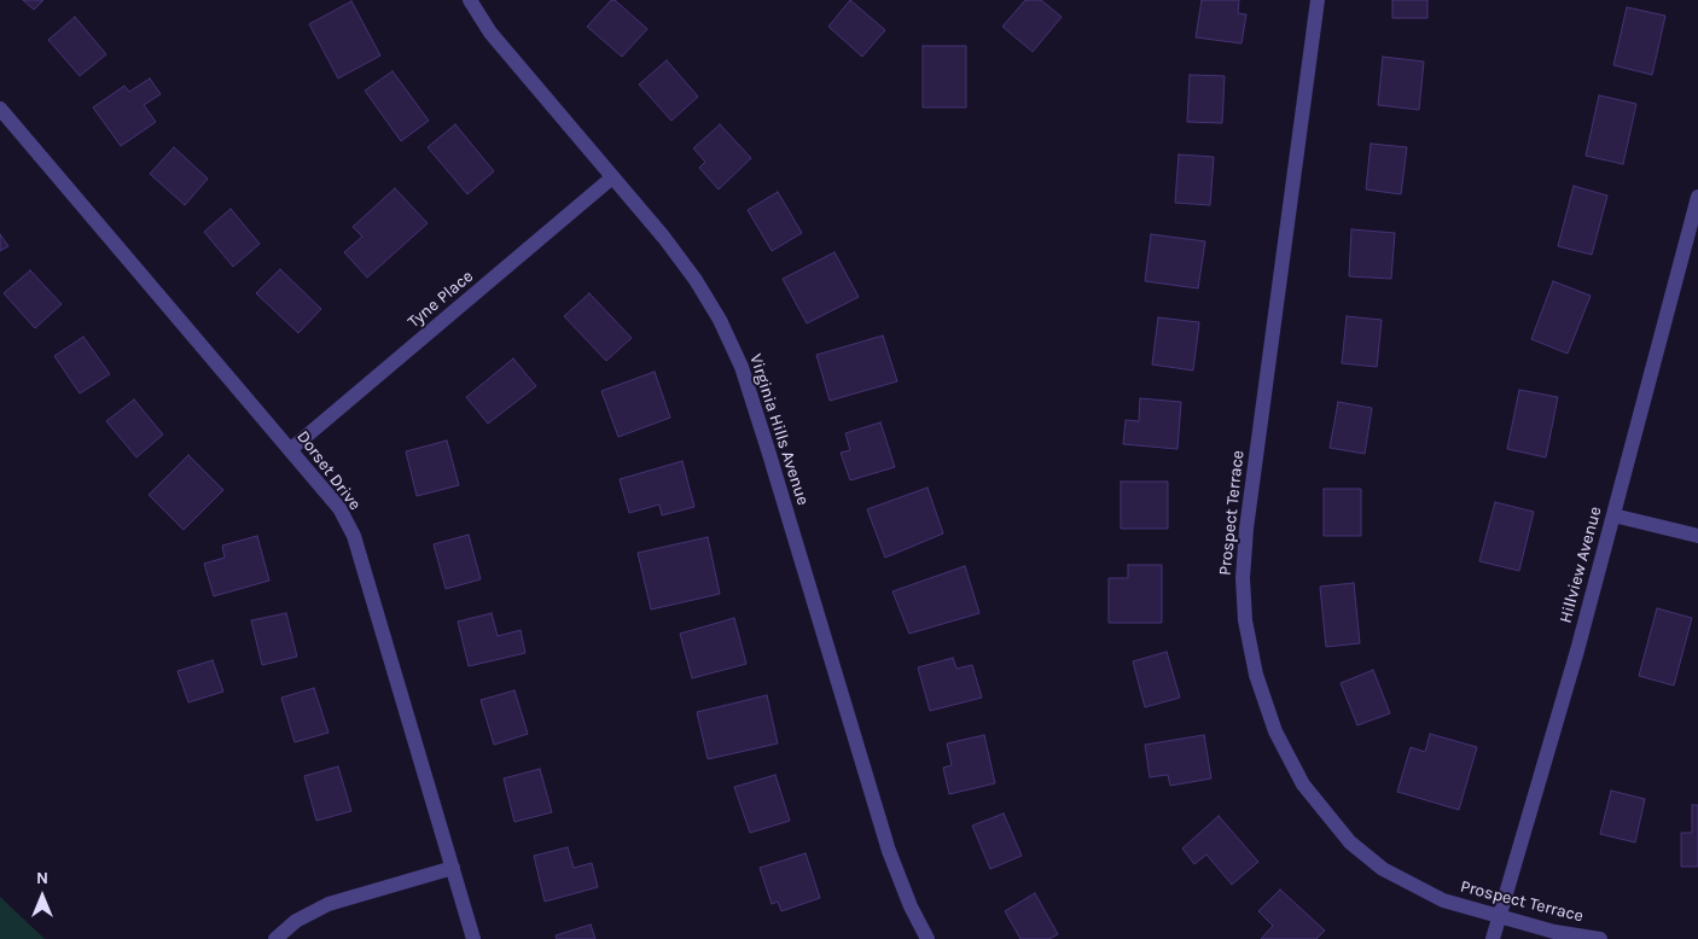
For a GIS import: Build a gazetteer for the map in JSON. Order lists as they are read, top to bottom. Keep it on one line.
{"streets":{"street":["Tyne Place","Virginia Hills Avenue","Dorset Drive","Prospect Terrace","Hillview Avenue"]},"crossings":[["Tyne Place","Virginia Hills Avenue"],["Tyne Place","Dorset Drive"],["Prospect Terrace","Hillview Avenue"]],"north":"top"}
